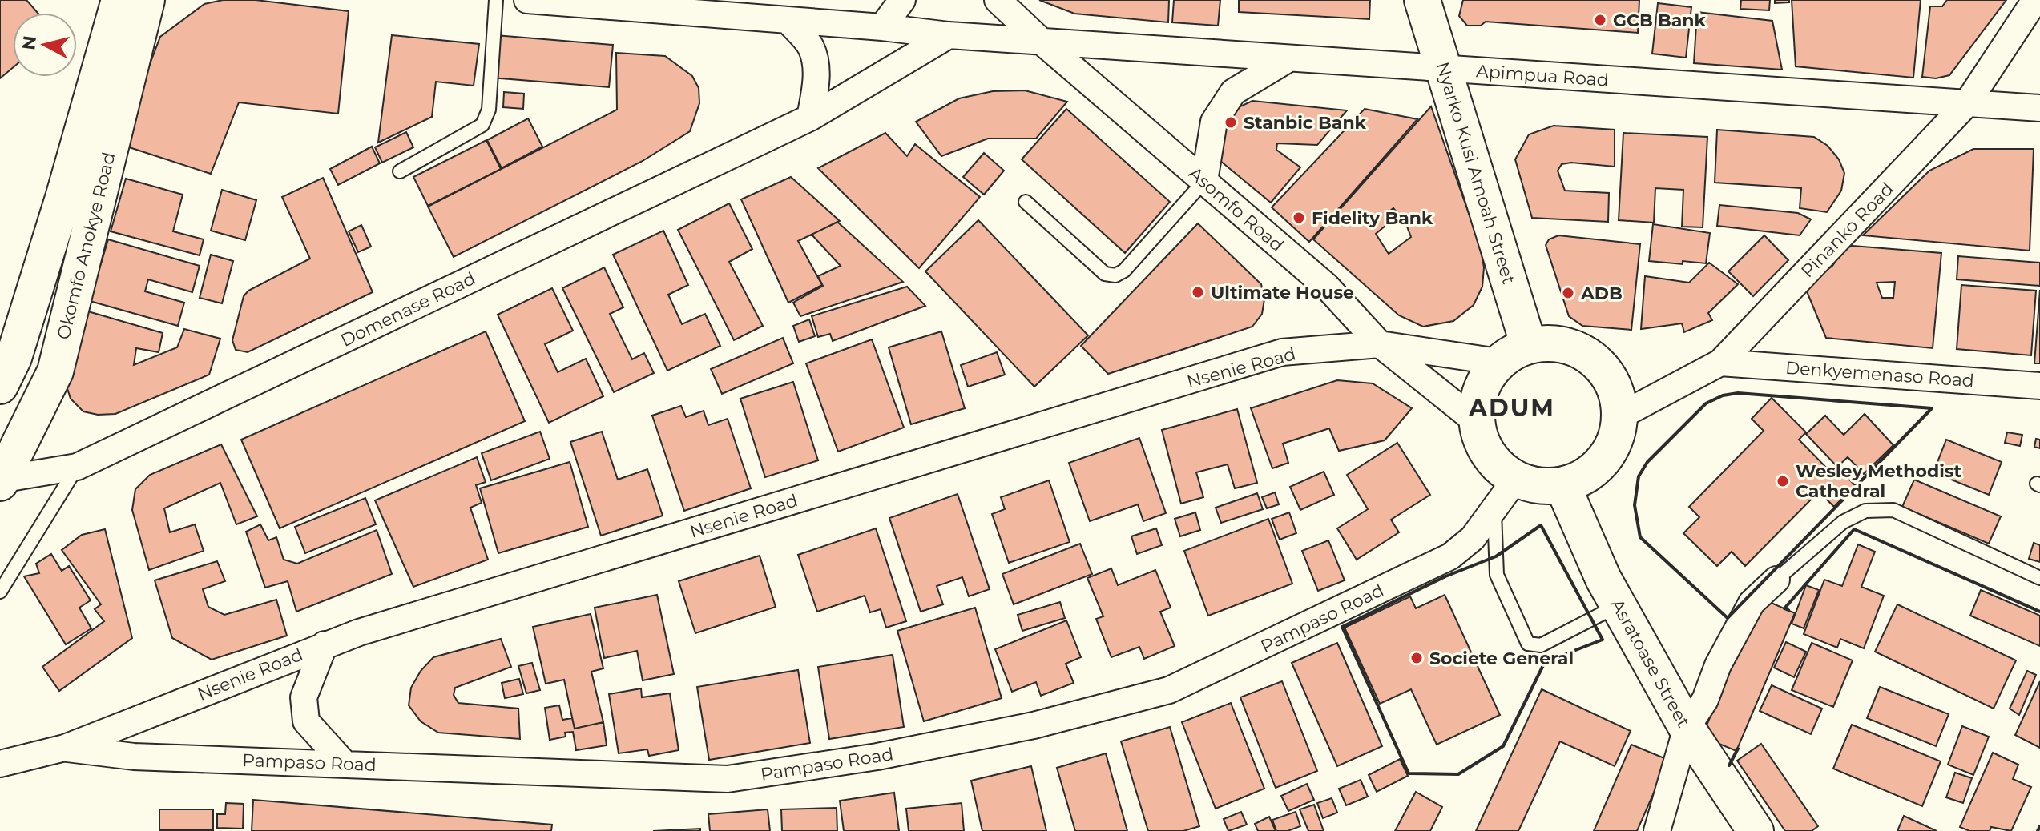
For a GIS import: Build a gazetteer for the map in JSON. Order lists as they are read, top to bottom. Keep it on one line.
{"streets":{"street":["Apimpua Road","Nyarko Kusi Amoah Street","Asomfo Road","Pinanko Road","Okomfo Anokye Road","Domenase Road","Nsenie Road","Denkyemenaso Road","Pampaso Road","Asratoase Street"]},"crossings":[["Apimpua Road","Nyarko Kusi Amoah Street"],["Apimpua Road","Asomfo Road"],["Apimpua Road","Pinanko Road"],["Apimpua Road","Domenase Road"],["Nyarko Kusi Amoah Street","Pinanko Road"],["Nyarko Kusi Amoah Street","Pampaso Road"],["Nyarko Kusi Amoah Street","Asratoase Street"],["Asomfo Road","Nsenie Road"],["Pinanko Road","Denkyemenaso Road"],["Pinanko Road","Pampaso Road"],["Pinanko Road","Asratoase Street"],["Okomfo Anokye Road","Domenase Road"],["Nsenie Road","Pampaso Road"],["Pampaso Road","Asratoase Street"]],"districts":["ADUM"],"places":["GCB Bank","Stanbic Bank","Fidelity Bank","Ultimate House","ADB","Wesley Methodist Cathedral","Societe General"],"north":"left"}
